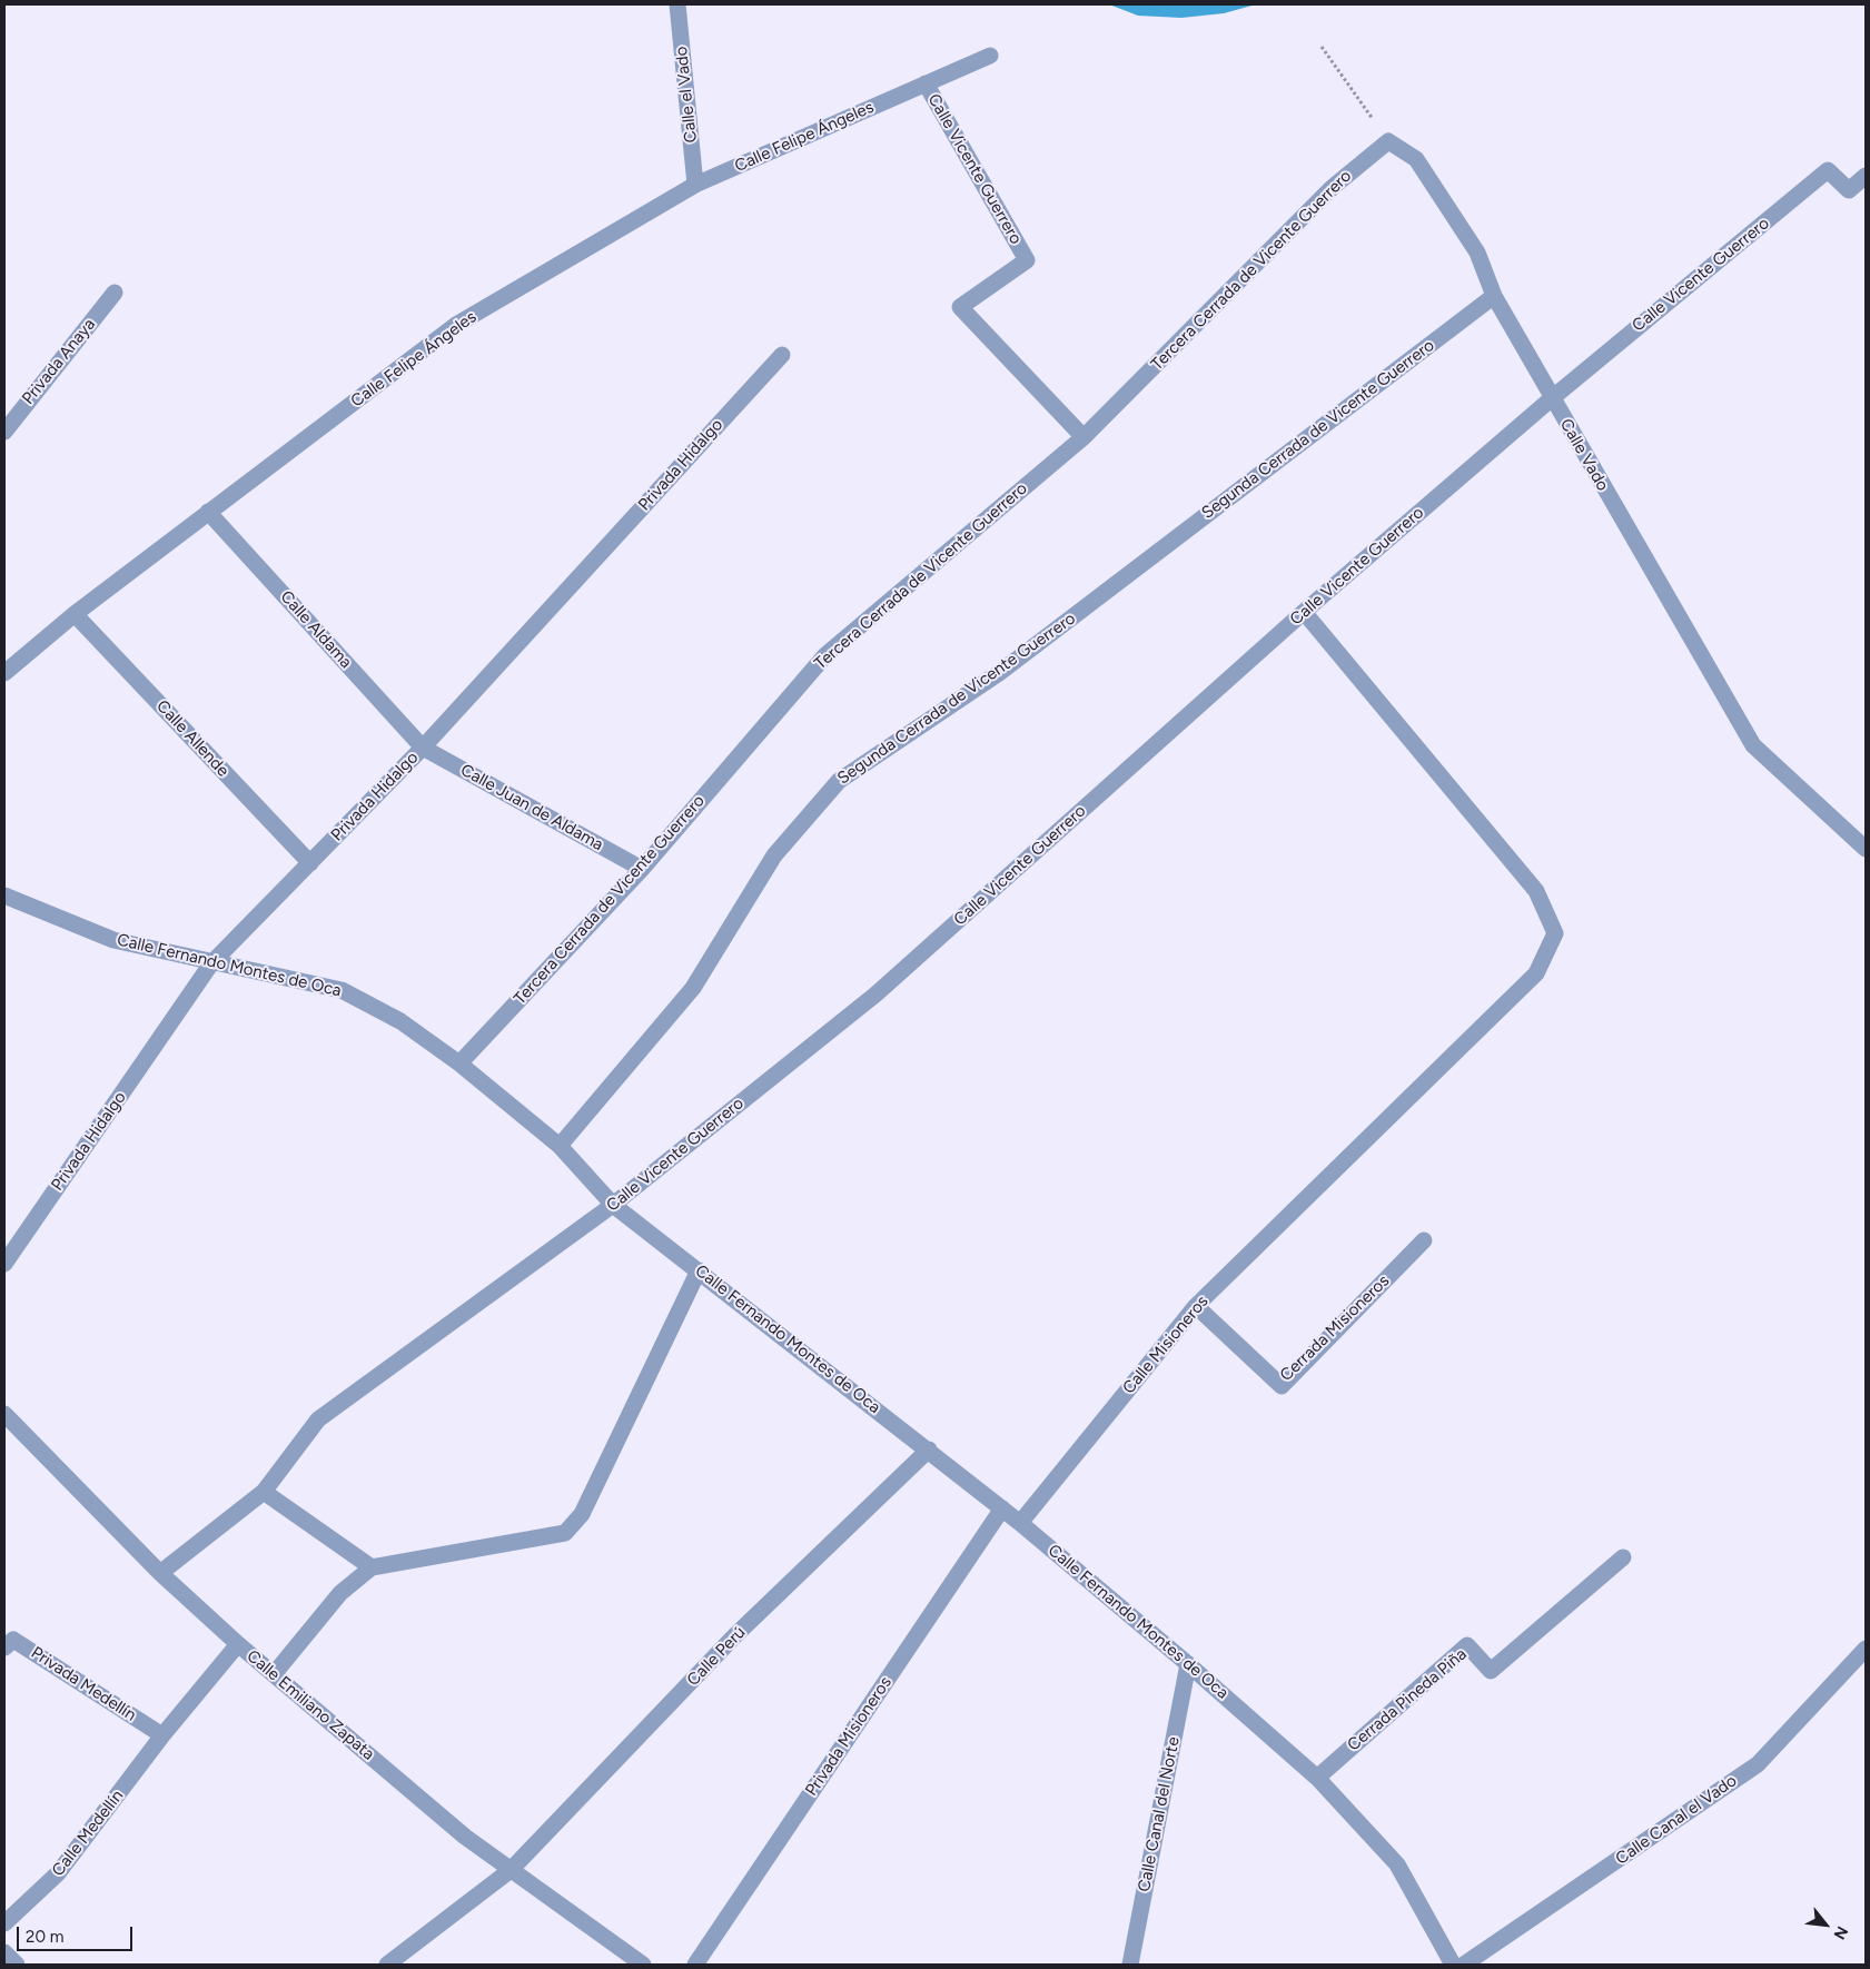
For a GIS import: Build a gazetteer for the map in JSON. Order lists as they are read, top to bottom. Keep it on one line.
{"streets":{"street":["Calle el Vado","Calle Felipe Ángeles","Calle Vicente Guerrero","Tercera Cerrada de Vicente Guerrero","Privada Anaya","Segunda Cerrada de Vicente Guerrero","Calle Vado","Privada Hidalgo","Calle Aldama","Calle Allende","Calle Juan de Aldama","Calle Fernando Montes de Oca","Cerrada Misioneros","Calle Misioneros","Calle Perú","Privada Medellín","Cerrada Pineda Piña","Calle Emiliano Zapata","Privada Misioneros","Calle Canal del Norte","Calle Canal el Vado","Calle Medellín"]},"crossings":[["Calle el Vado","Calle Felipe Ángeles"],["Calle Felipe Ángeles","Calle Vicente Guerrero"],["Calle Felipe Ángeles","Calle Aldama"],["Calle Felipe Ángeles","Calle Allende"],["Calle Vicente Guerrero","Tercera Cerrada de Vicente Guerrero"],["Calle Vicente Guerrero","Calle Vado"],["Calle Vicente Guerrero","Calle Fernando Montes de Oca"],["Calle Vicente Guerrero","Calle Misioneros"],["Calle Vicente Guerrero","Calle Emiliano Zapata"],["Tercera Cerrada de Vicente Guerrero","Calle Vado"],["Tercera Cerrada de Vicente Guerrero","Calle Juan de Aldama"],["Tercera Cerrada de Vicente Guerrero","Calle Fernando Montes de Oca"],["Segunda Cerrada de Vicente Guerrero","Calle Vado"],["Segunda Cerrada de Vicente Guerrero","Calle Fernando Montes de Oca"],["Privada Hidalgo","Calle Aldama"],["Privada Hidalgo","Calle Allende"],["Privada Hidalgo","Calle Juan de Aldama"],["Privada Hidalgo","Calle Fernando Montes de Oca"],["Calle Aldama","Calle Juan de Aldama"],["Calle Fernando Montes de Oca","Calle Misioneros"],["Calle Fernando Montes de Oca","Calle Perú"],["Calle Fernando Montes de Oca","Cerrada Pineda Piña"],["Calle Fernando Montes de Oca","Privada Misioneros"],["Calle Fernando Montes de Oca","Calle Canal del Norte"],["Cerrada Misioneros","Calle Misioneros"],["Calle Perú","Calle Emiliano Zapata"],["Privada Medellín","Calle Medellín"],["Calle Emiliano Zapata","Calle Medellín"]],"scale_bar":"20 m","north":"bottom right"}
